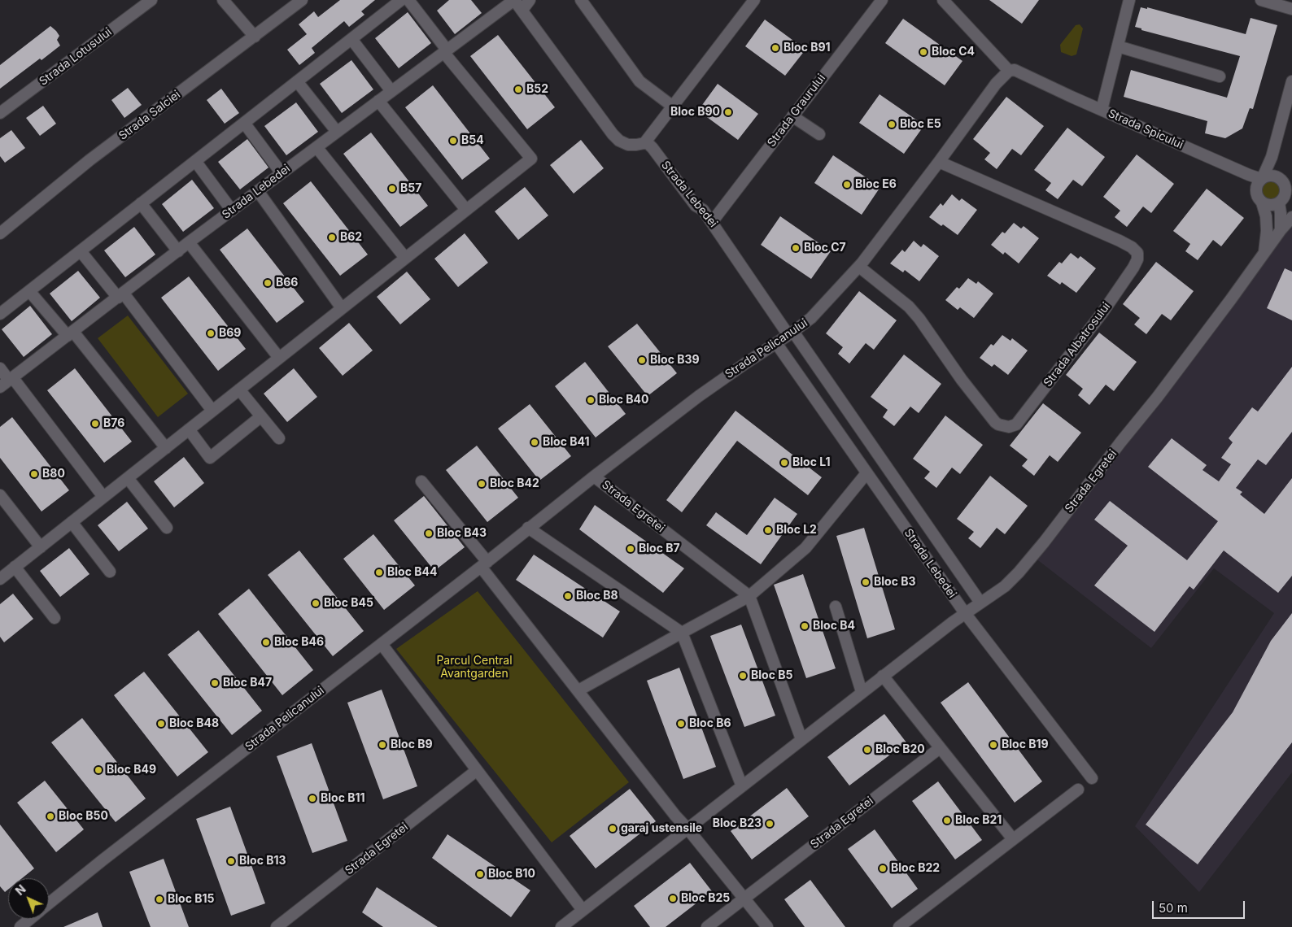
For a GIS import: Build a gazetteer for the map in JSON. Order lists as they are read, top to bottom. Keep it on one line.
{"streets":{"street":["Strada Lotusului","Strada Graurului","Strada Salciei","Strada Spicului","Strada Lebedei","Strada Albatrosului","Strada Pelicanului","Strada Egretei"]},"crossings":[["Strada Graurului","Strada Lebedei"],["Strada Lebedei","Strada Pelicanului"],["Strada Lebedei","Strada Egretei"],["Strada Albatrosului","Strada Pelicanului"],["Strada Pelicanului","Strada Egretei"]],"parks":["Parcul Central Avantgarden"],"places":["Bloc B91","Bloc C4","B52","Bloc B90","Bloc E5","B54","Bloc E6","B57","B62","Bloc C7","B66","B69","Bloc B39","Bloc B40","B76","Bloc B41","Bloc L1","B80","Bloc B42","Bloc L2","Bloc B43","Bloc B7","Bloc B44","Bloc B3","Bloc B8","Bloc B45","Bloc B4","Bloc B46","Bloc B5","Bloc B47","Bloc B48","Bloc B6","Bloc B9","Bloc B19","Bloc B20","Bloc B49","Bloc B11","Bloc B50","Bloc B21","Bloc B23","garaj ustensile","Bloc B13","Bloc B22","Bloc B10","Bloc B25","Bloc B15"],"scale_bar":"50 m","north":"top left"}
